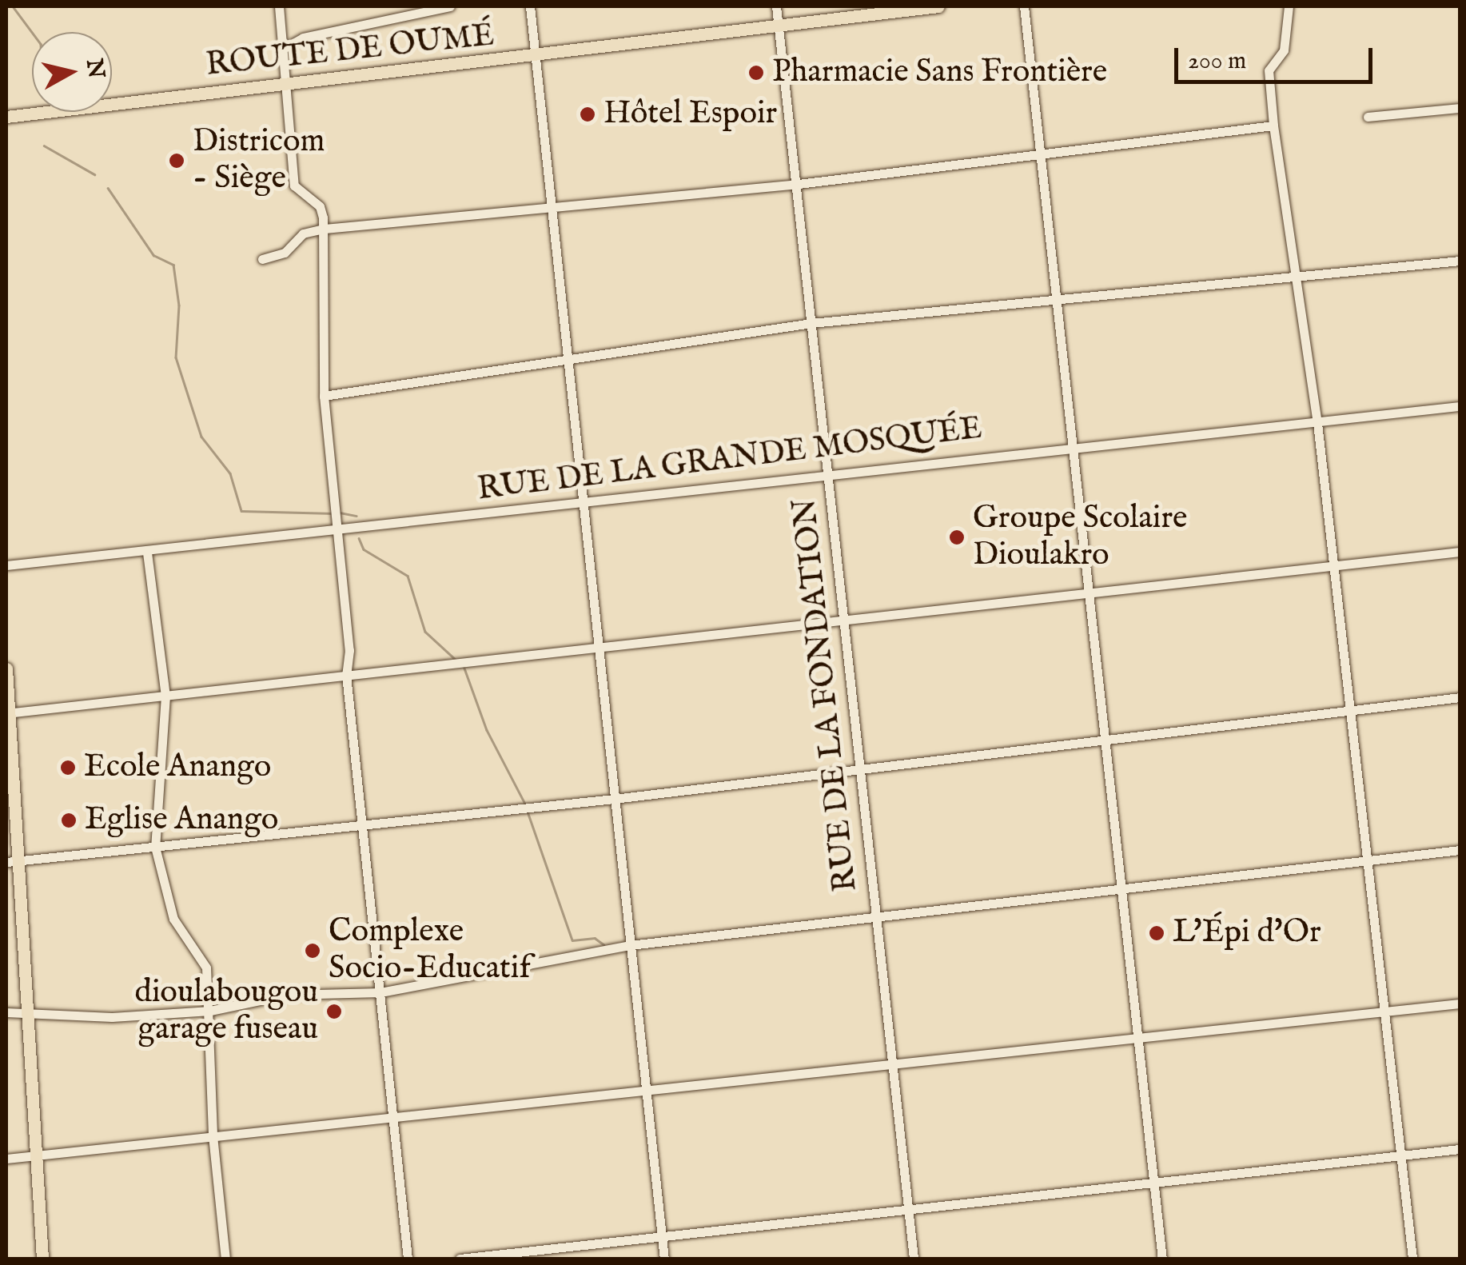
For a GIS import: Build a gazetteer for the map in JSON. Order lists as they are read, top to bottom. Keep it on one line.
{"streets":{"main road":["ROUTE DE OUMÉ"],"street":["RUE DE LA GRANDE MOSQUÉE","RUE DE LA FONDATION"]},"crossings":[["ROUTE DE OUMÉ","RUE DE LA FONDATION"],["RUE DE LA GRANDE MOSQUÉE","RUE DE LA FONDATION"]],"places":["Pharmacie Sans Frontière","Hôtel Espoir","Districom - Siège","Groupe Scolaire Dioulakro","Ecole Anango","Eglise Anango","L'Épi d'Or","Complexe Socio-Educatif","dioulabougou garage fuseau"],"scale_bar":"200 m","north":"right"}
